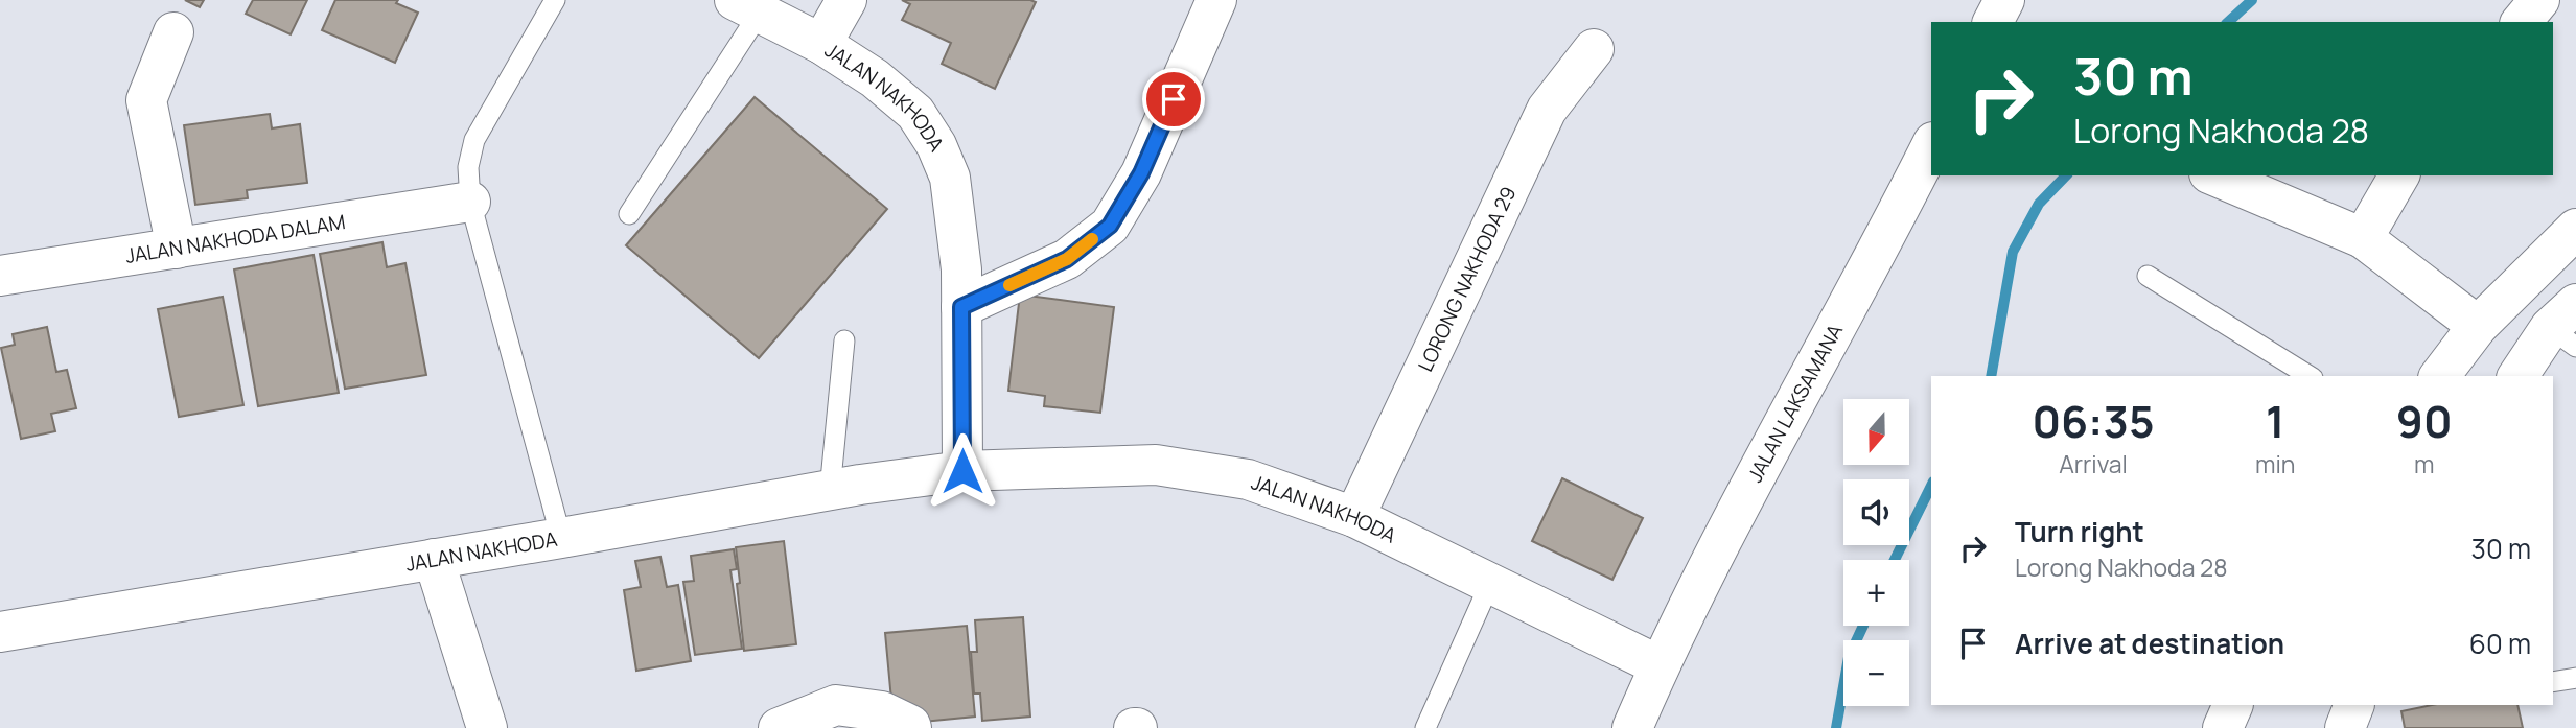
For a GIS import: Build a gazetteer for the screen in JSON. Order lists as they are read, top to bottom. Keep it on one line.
{"streets":{"street":["JALAN NAKHODA","JALAN NAKHODA DALAM","LORONG NAKHODA 29","JALAN LAKSAMANA"]},"crossings":[["JALAN NAKHODA","LORONG NAKHODA 29"],["JALAN NAKHODA","JALAN LAKSAMANA"]],"north":"bottom","page":{"turn":["30 m","Lorong Nakhoda 28"],"eta":["06:35","Arrival","1","min","90","m"],"map_buttons":["+","−"],"list":[{"name":"Turn right","note":"Lorong Nakhoda 28","value":"30 m"},{"name":"Arrive at destination","value":"60 m"}]}}
